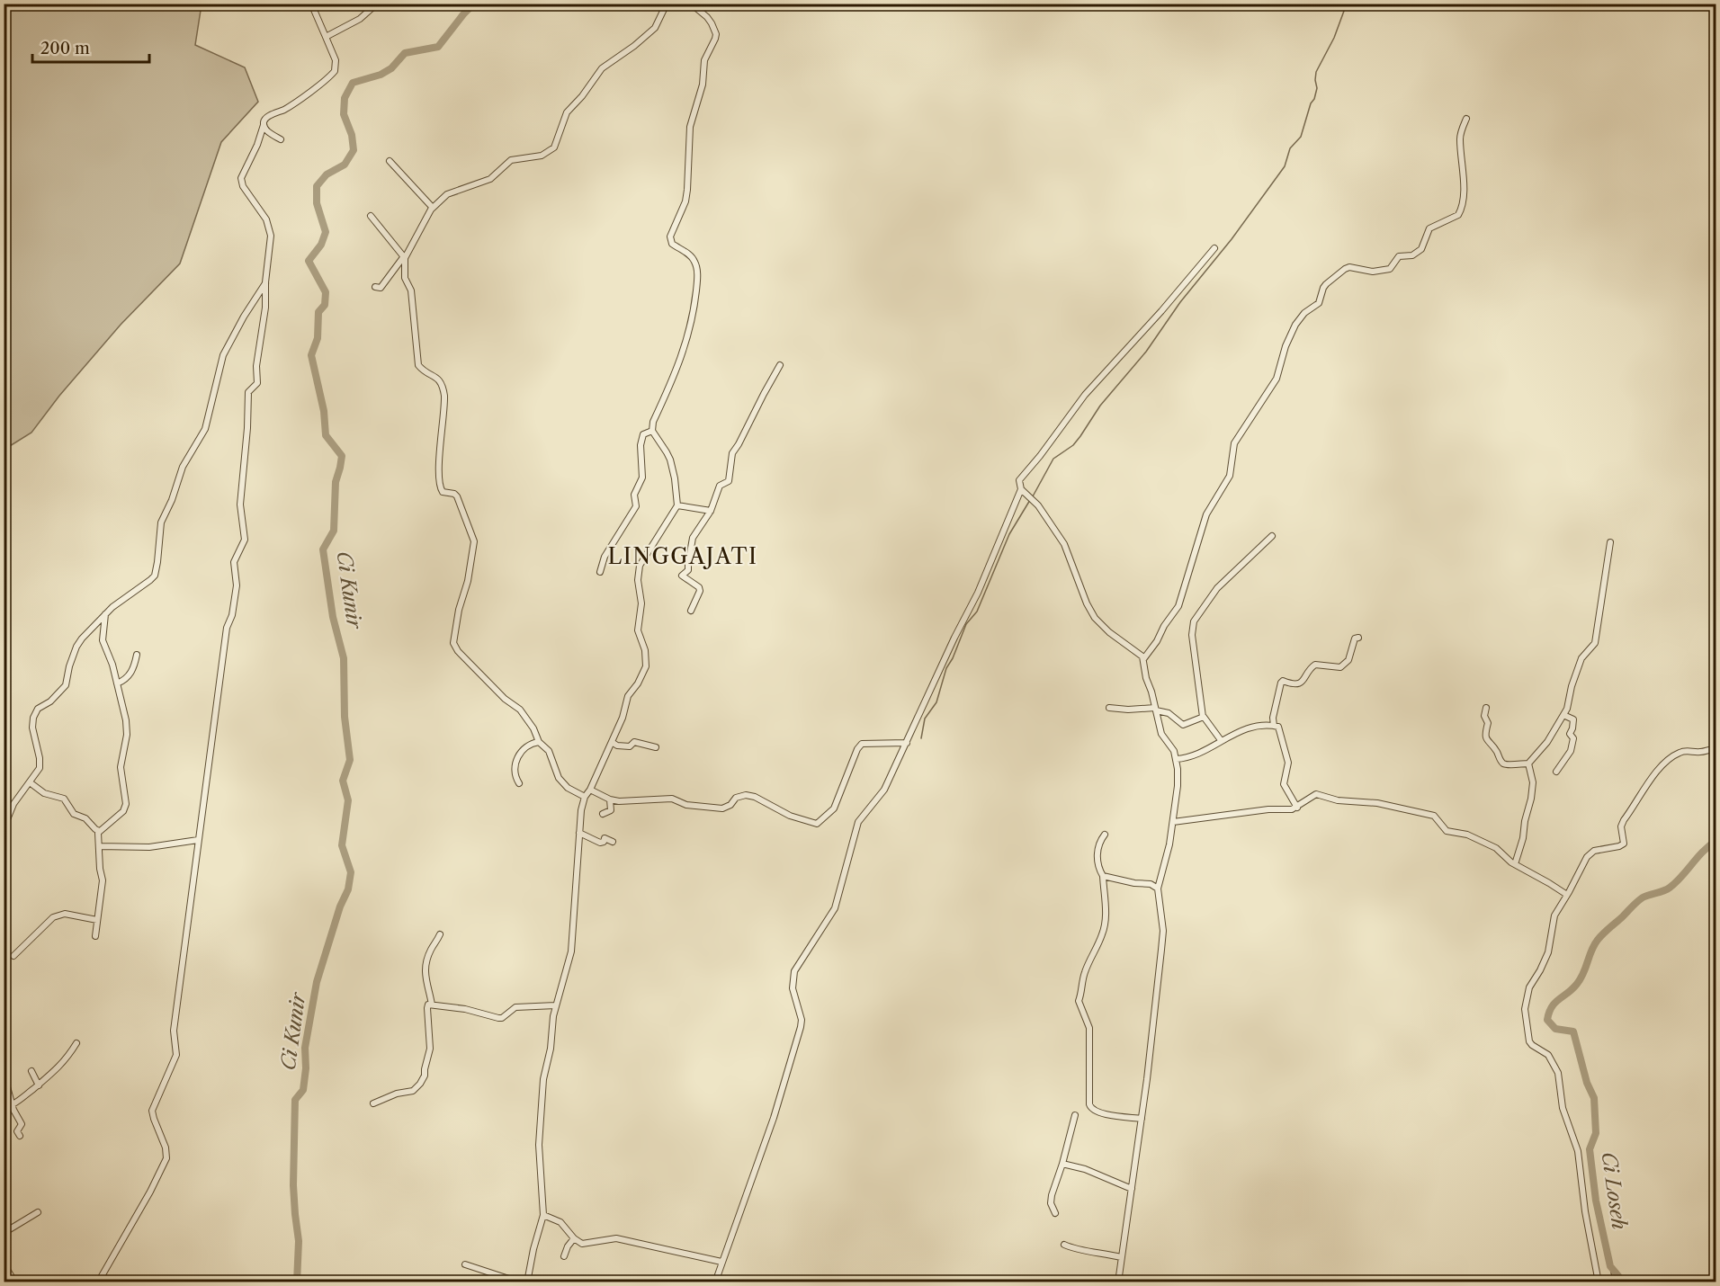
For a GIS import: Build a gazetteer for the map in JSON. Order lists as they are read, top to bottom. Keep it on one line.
{"districts":["LINGGAJATI"],"water":["Ci Kunir","Ci Loseh"],"scale_bar":"200 m"}
